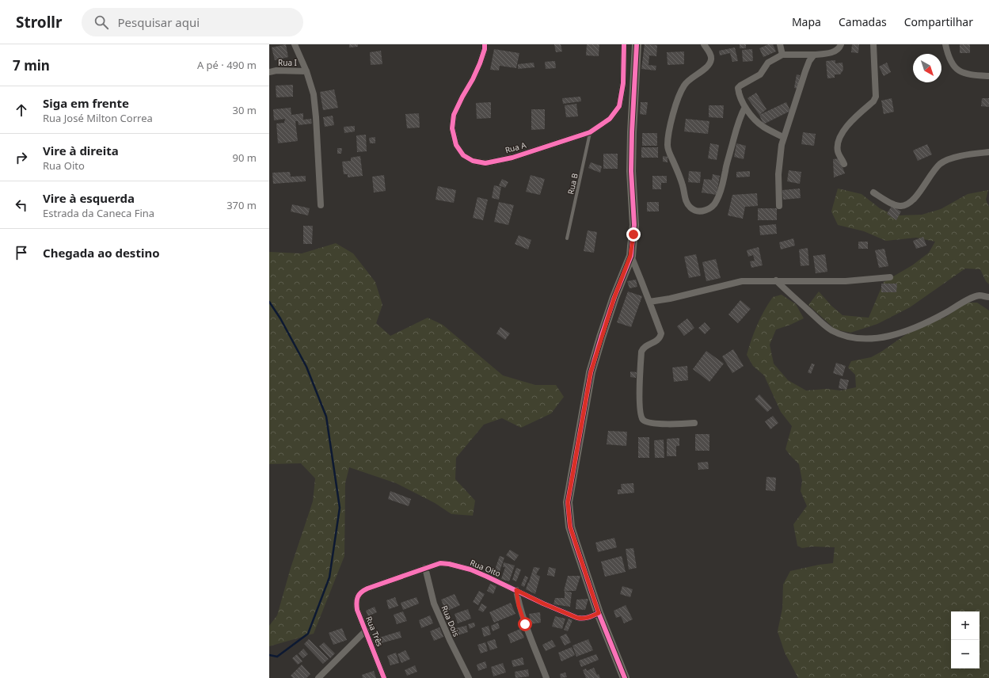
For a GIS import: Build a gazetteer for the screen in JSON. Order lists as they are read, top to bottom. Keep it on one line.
{"streets":{"street":["Rua I","Rua A","Rua Oito","Rua Dois","Rua Três"],"lane":["Rua B"]},"crossings":[["Rua A","Rua B"],["Rua Oito","Rua Dois"],["Rua Oito","Rua Três"]],"north":"bottom right","page":{"header":"Strollr","search":"Pesquisar aqui","nav":["Mapa","Camadas","Compartilhar"],"heading":["7 min","A pé · 490 m"],"list":[["Siga em frente","Rua José Milton Correa","30 m"],["Vire à direita","Rua Oito","90 m"],["Vire à esquerda","Estrada da Caneca Fina","370 m"],"Chegada ao destino"],"map_buttons":["+","−"]}}
